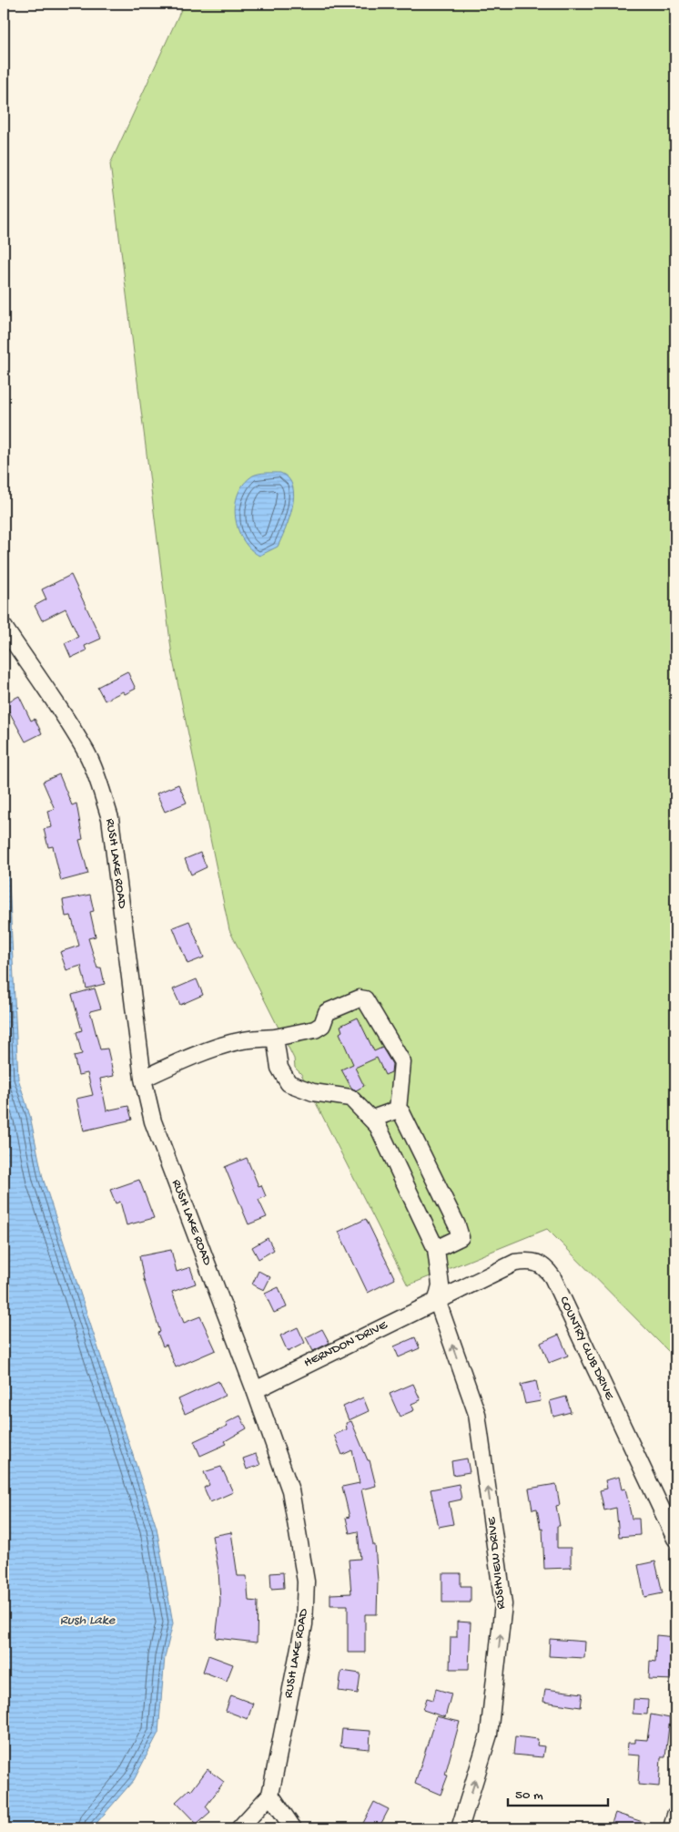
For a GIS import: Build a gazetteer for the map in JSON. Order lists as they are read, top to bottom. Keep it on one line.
{"streets":{"street":["RUSH LAKE ROAD","HERNDON DRIVE","COUNTRY CLUB DRIVE","RUSHVIEW DRIVE"]},"crossings":[["RUSH LAKE ROAD","HERNDON DRIVE"],["HERNDON DRIVE","COUNTRY CLUB DRIVE"],["HERNDON DRIVE","RUSHVIEW DRIVE"],["COUNTRY CLUB DRIVE","RUSHVIEW DRIVE"]],"one_way":["RUSHVIEW DRIVE"],"water":["Rush Lake"],"scale_bar":"50 m"}
